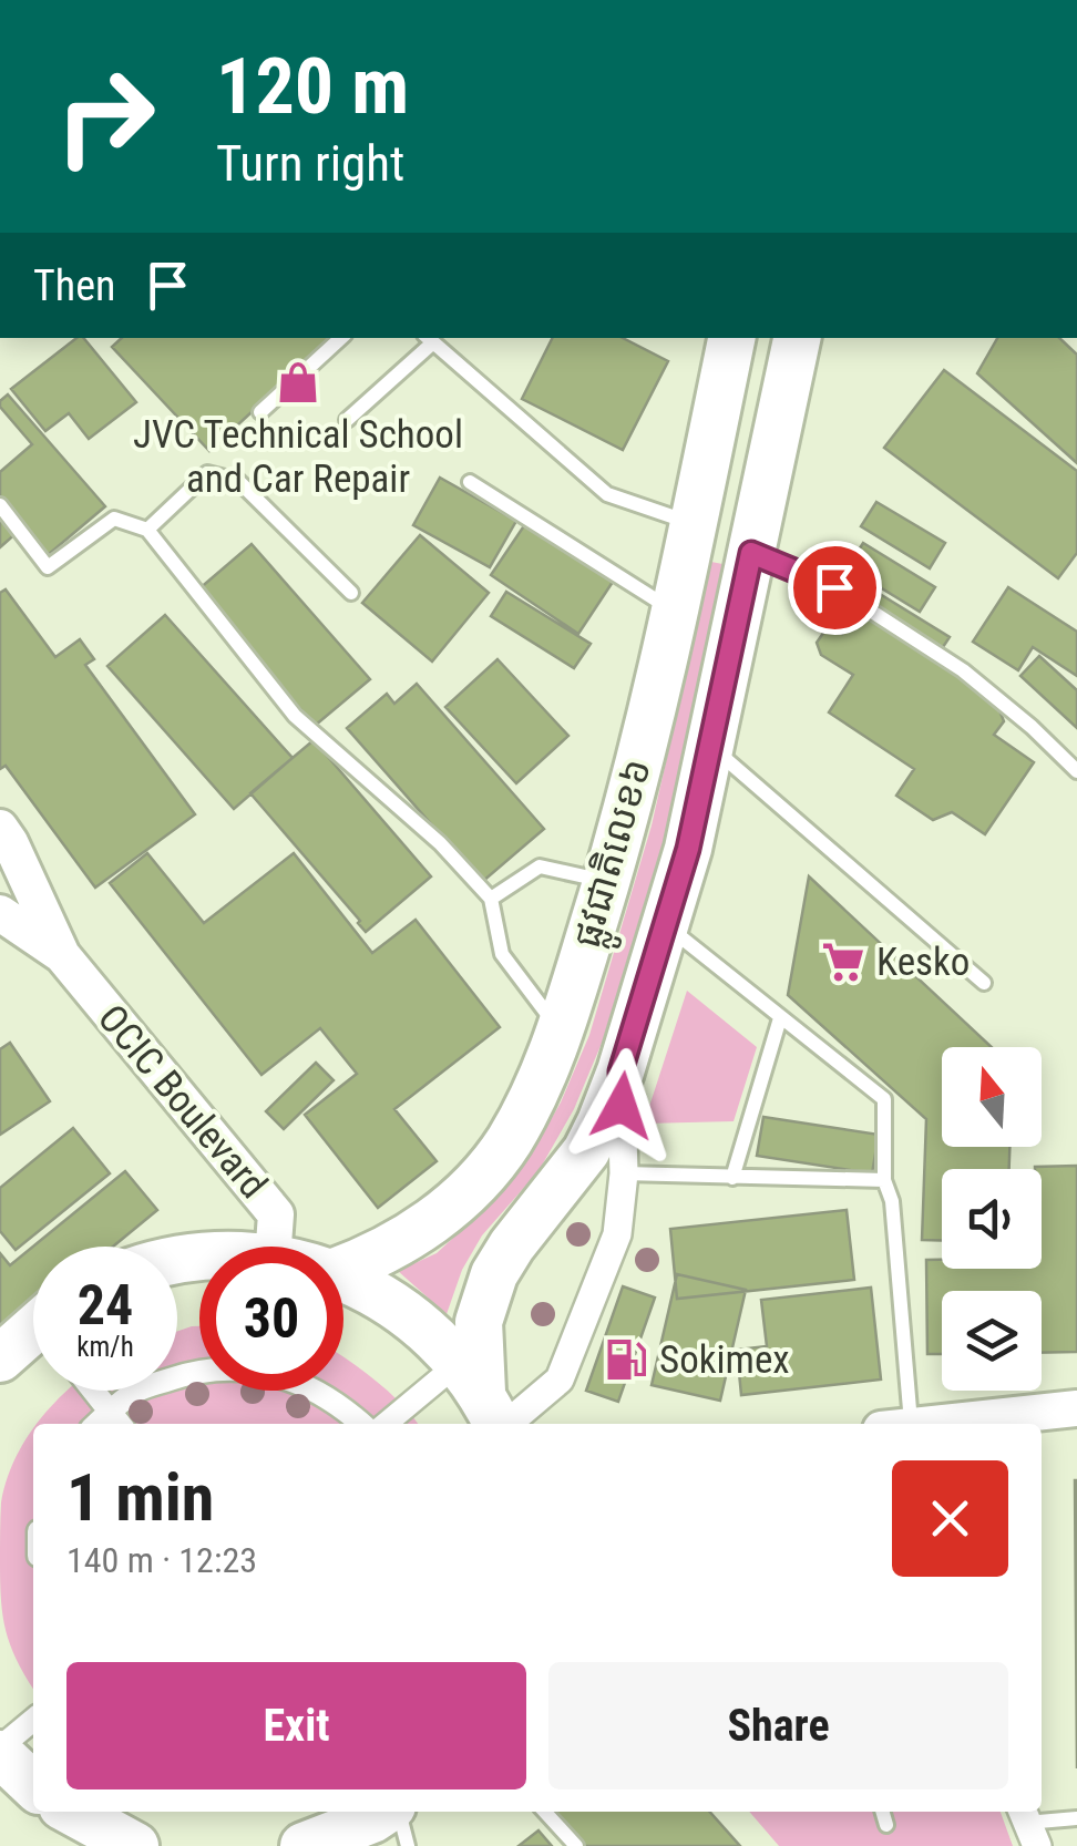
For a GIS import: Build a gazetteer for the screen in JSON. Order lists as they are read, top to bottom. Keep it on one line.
{"streets":{"highway":["ផ្លូវជាតិលេខ៦"],"street":["OCIC Boulevard"]},"places":{"shop":["JVC Technical School and Car Repair"],"supermarket":["Kesko"],"fuel station":["Sokimex"]},"north":"top","page":{"turn":["120 m","Turn right"],"then":"Then","speed":"24 km/h","limit":"30","heading":["1 min","140 m · 12:23"],"buttons":["Exit","Share"]}}
